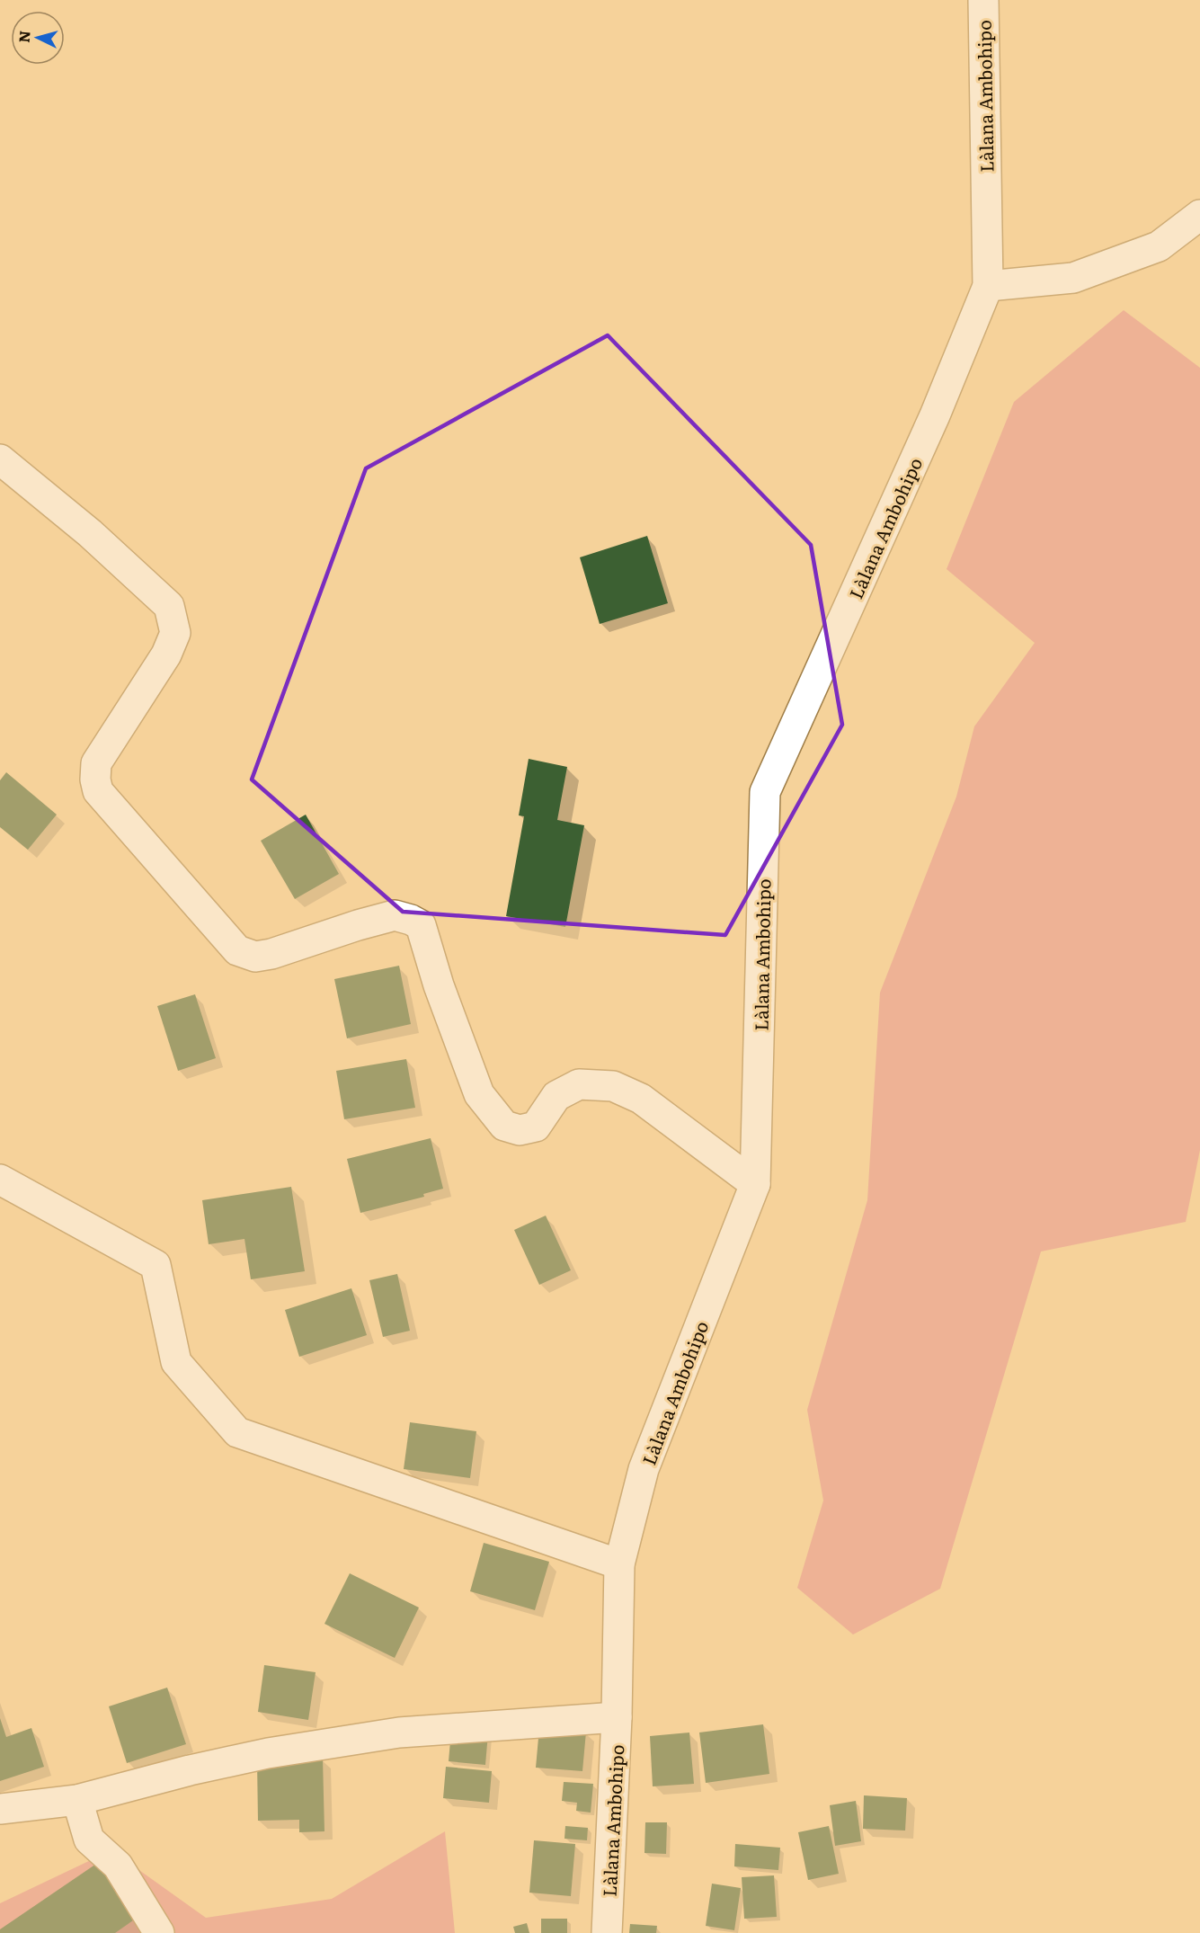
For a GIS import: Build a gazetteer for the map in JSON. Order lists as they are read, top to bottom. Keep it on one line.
{"streets":{"street":["Làlana Ambohipo"]},"north":"left"}
